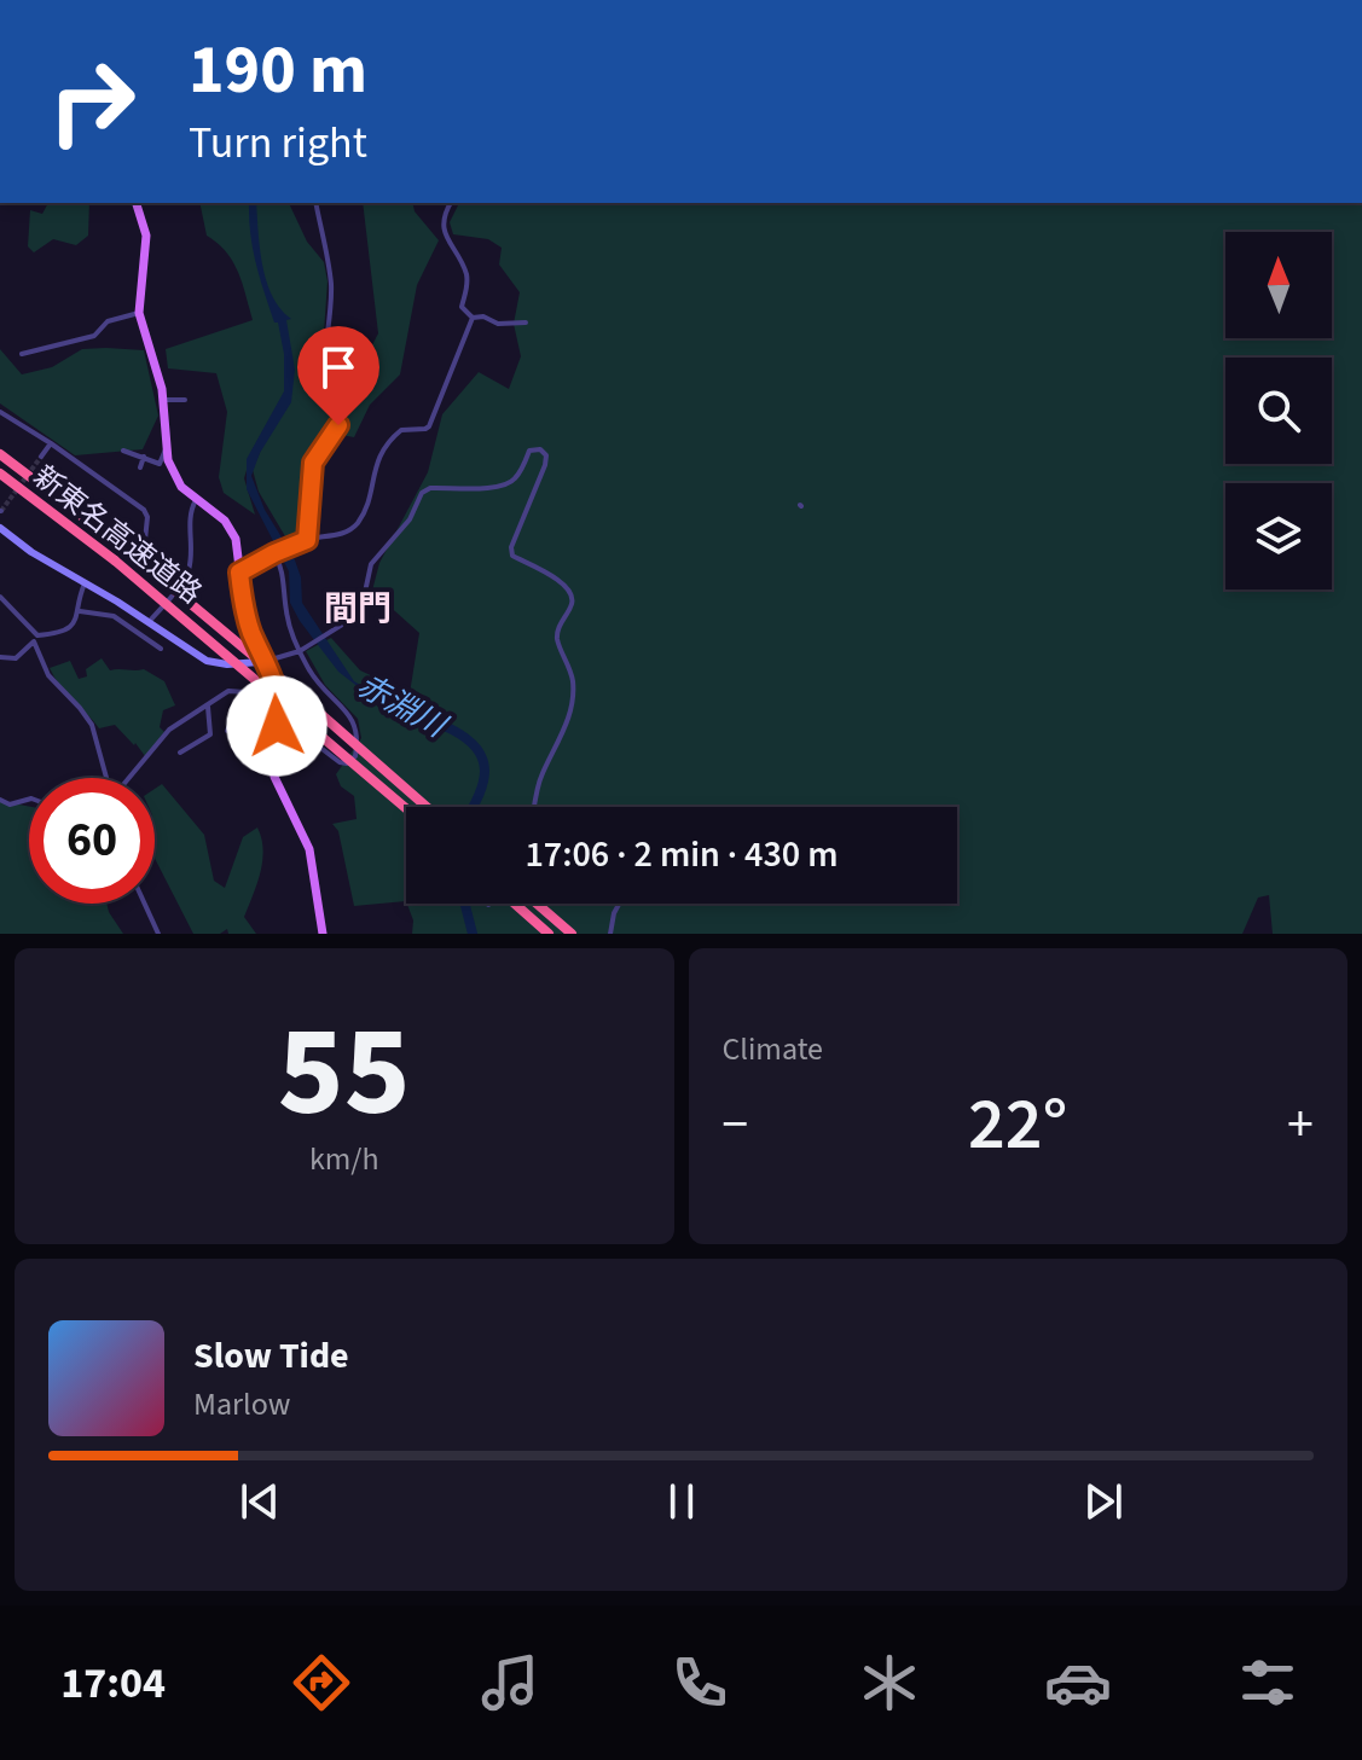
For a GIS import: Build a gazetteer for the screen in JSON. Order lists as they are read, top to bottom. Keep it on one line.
{"streets":{"highway":["新東名高速道路"]},"districts":["間門"],"water":["赤淵川"],"north":"top","page":{"turn":["190 m","Turn right"],"limit":"60","trip":"17:06 · 2 min · 430 m","tile":[["55","km/h"],"Climate"],"heat":["−","22°","+"],"song":["Slow Tide","Marlow"],"tabs":"17:04"}}
